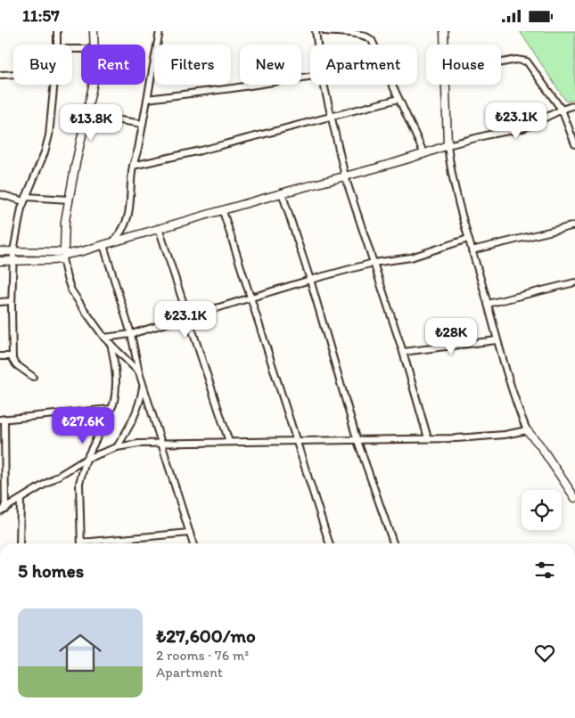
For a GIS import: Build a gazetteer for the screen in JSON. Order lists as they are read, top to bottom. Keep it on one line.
{"page":{"status":"11:57","chip":["Buy","Rent","Filters","New","Apartment","House"],"price":["₺23.1K","₺13.8K","₺23.1K","₺28K","₺27.6K"],"heading":"5 homes","list":[{"name":"₺27,600/mo","note":"2 rooms · 76 m² · Apartment"}]}}
